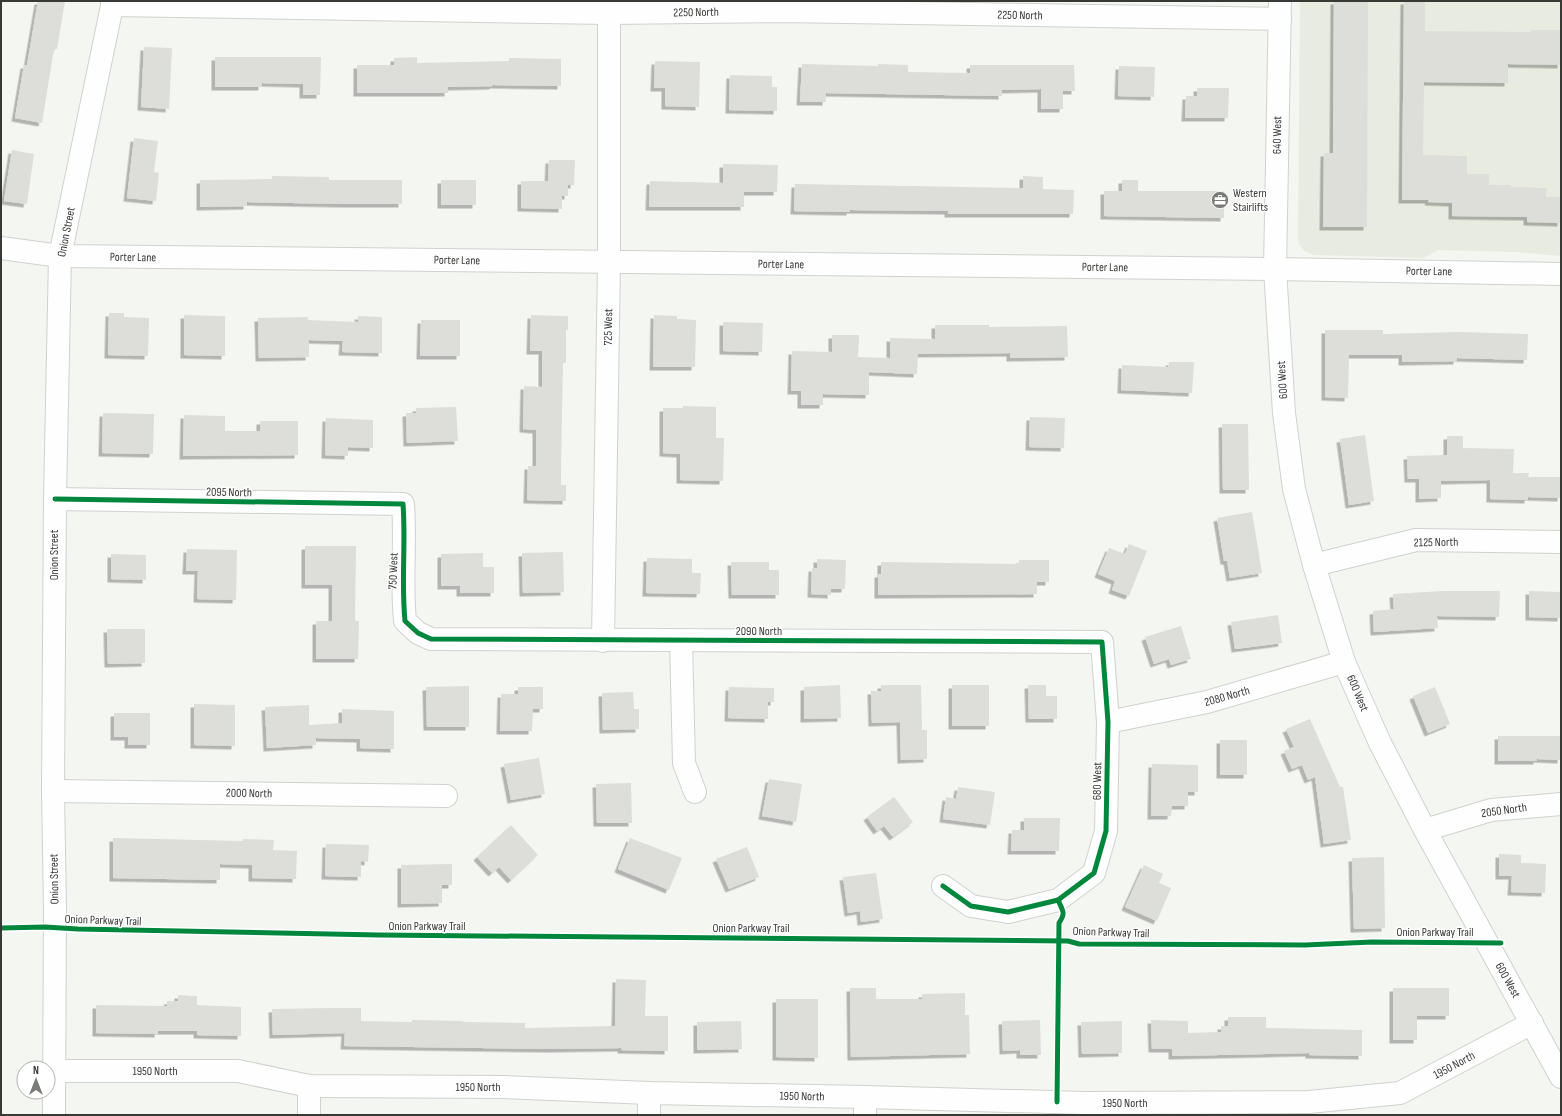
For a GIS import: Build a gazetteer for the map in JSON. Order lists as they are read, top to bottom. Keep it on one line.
{"streets":{"street":["2250 North","640 West","Onion Street","Porter Lane","725 West","600 West","2095 North","2125 North","750 West","2090 North","2080 North","680 West","2000 North","2050 North","1950 North"],"cycle path":["Onion Parkway Trail"]},"crossings":[["2250 North","640 West"],["2250 North","Onion Street"],["2250 North","725 West"],["640 West","Porter Lane"],["640 West","600 West"],["Onion Street","Porter Lane"],["Onion Street","2095 North"],["Onion Street","2000 North"],["Porter Lane","725 West"],["Porter Lane","600 West"],["725 West","2090 North"],["600 West","2125 North"],["600 West","2080 North"],["600 West","2050 North"],["600 West","1950 North"],["2095 North","750 West"],["750 West","2090 North"],["2090 North","680 West"],["2080 North","680 West"]],"places":{"office":["Western Stairlifts"]},"north":"top"}
